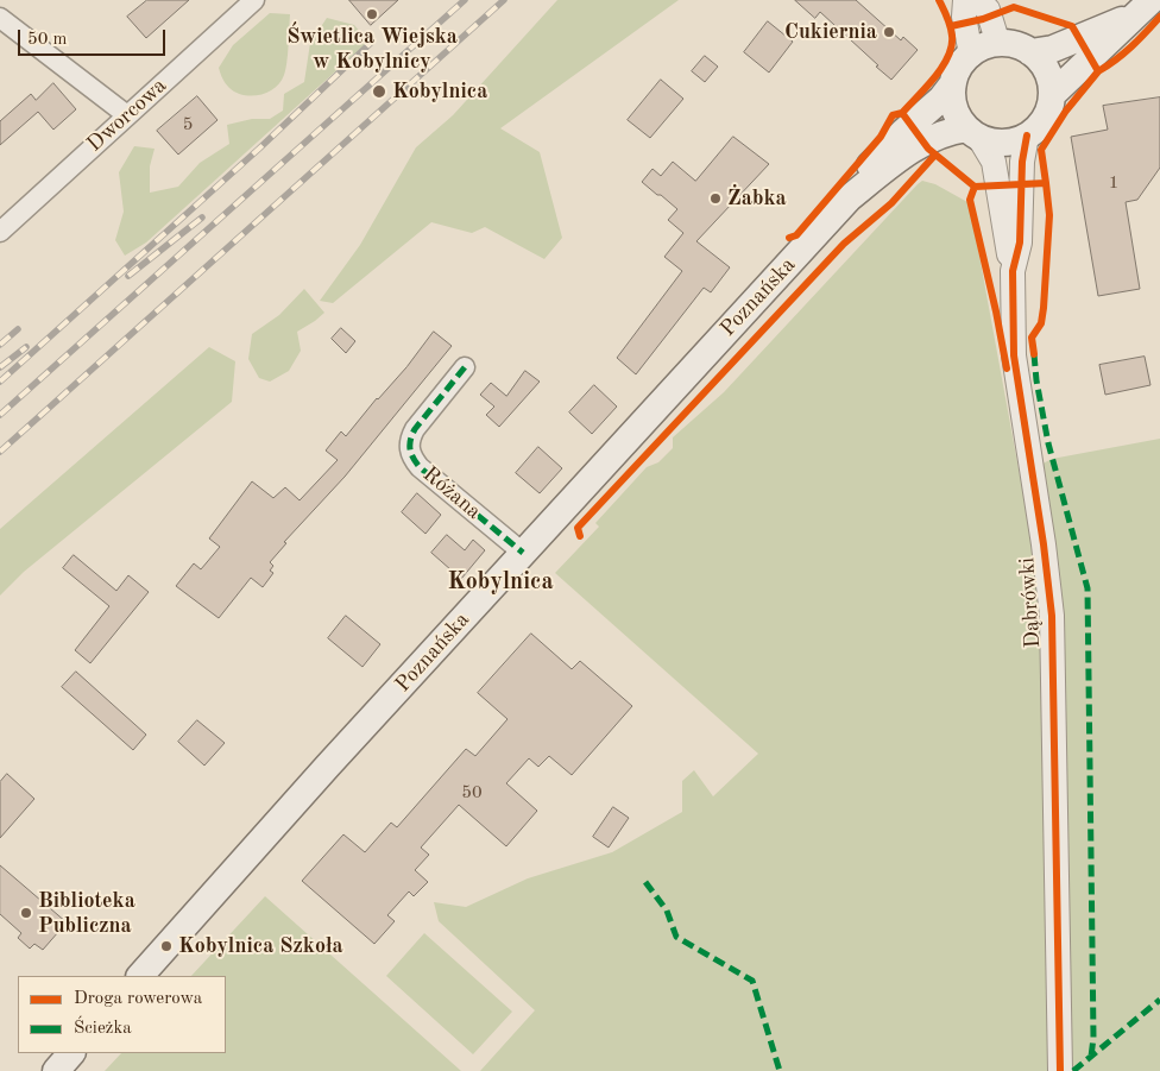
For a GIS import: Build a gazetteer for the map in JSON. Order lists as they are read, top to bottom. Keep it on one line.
{"streets":{"main road":["Poznańska"],"street":["Dworcowa","Różana","Dąbrówki"]},"crossings":[["Poznańska","Różana"],["Poznańska","Dąbrówki"]],"districts":["Kobylnica"],"places":["Świetlica Wiejska w Kobylnicy","Cukiernia","Kobylnica","Żabka","Biblioteka Publiczna","Kobylnica Szkoła"],"house_numbers":["5","1","50"],"legend":["Droga rowerowa","Ścieżka"],"scale_bar":"50 m"}
